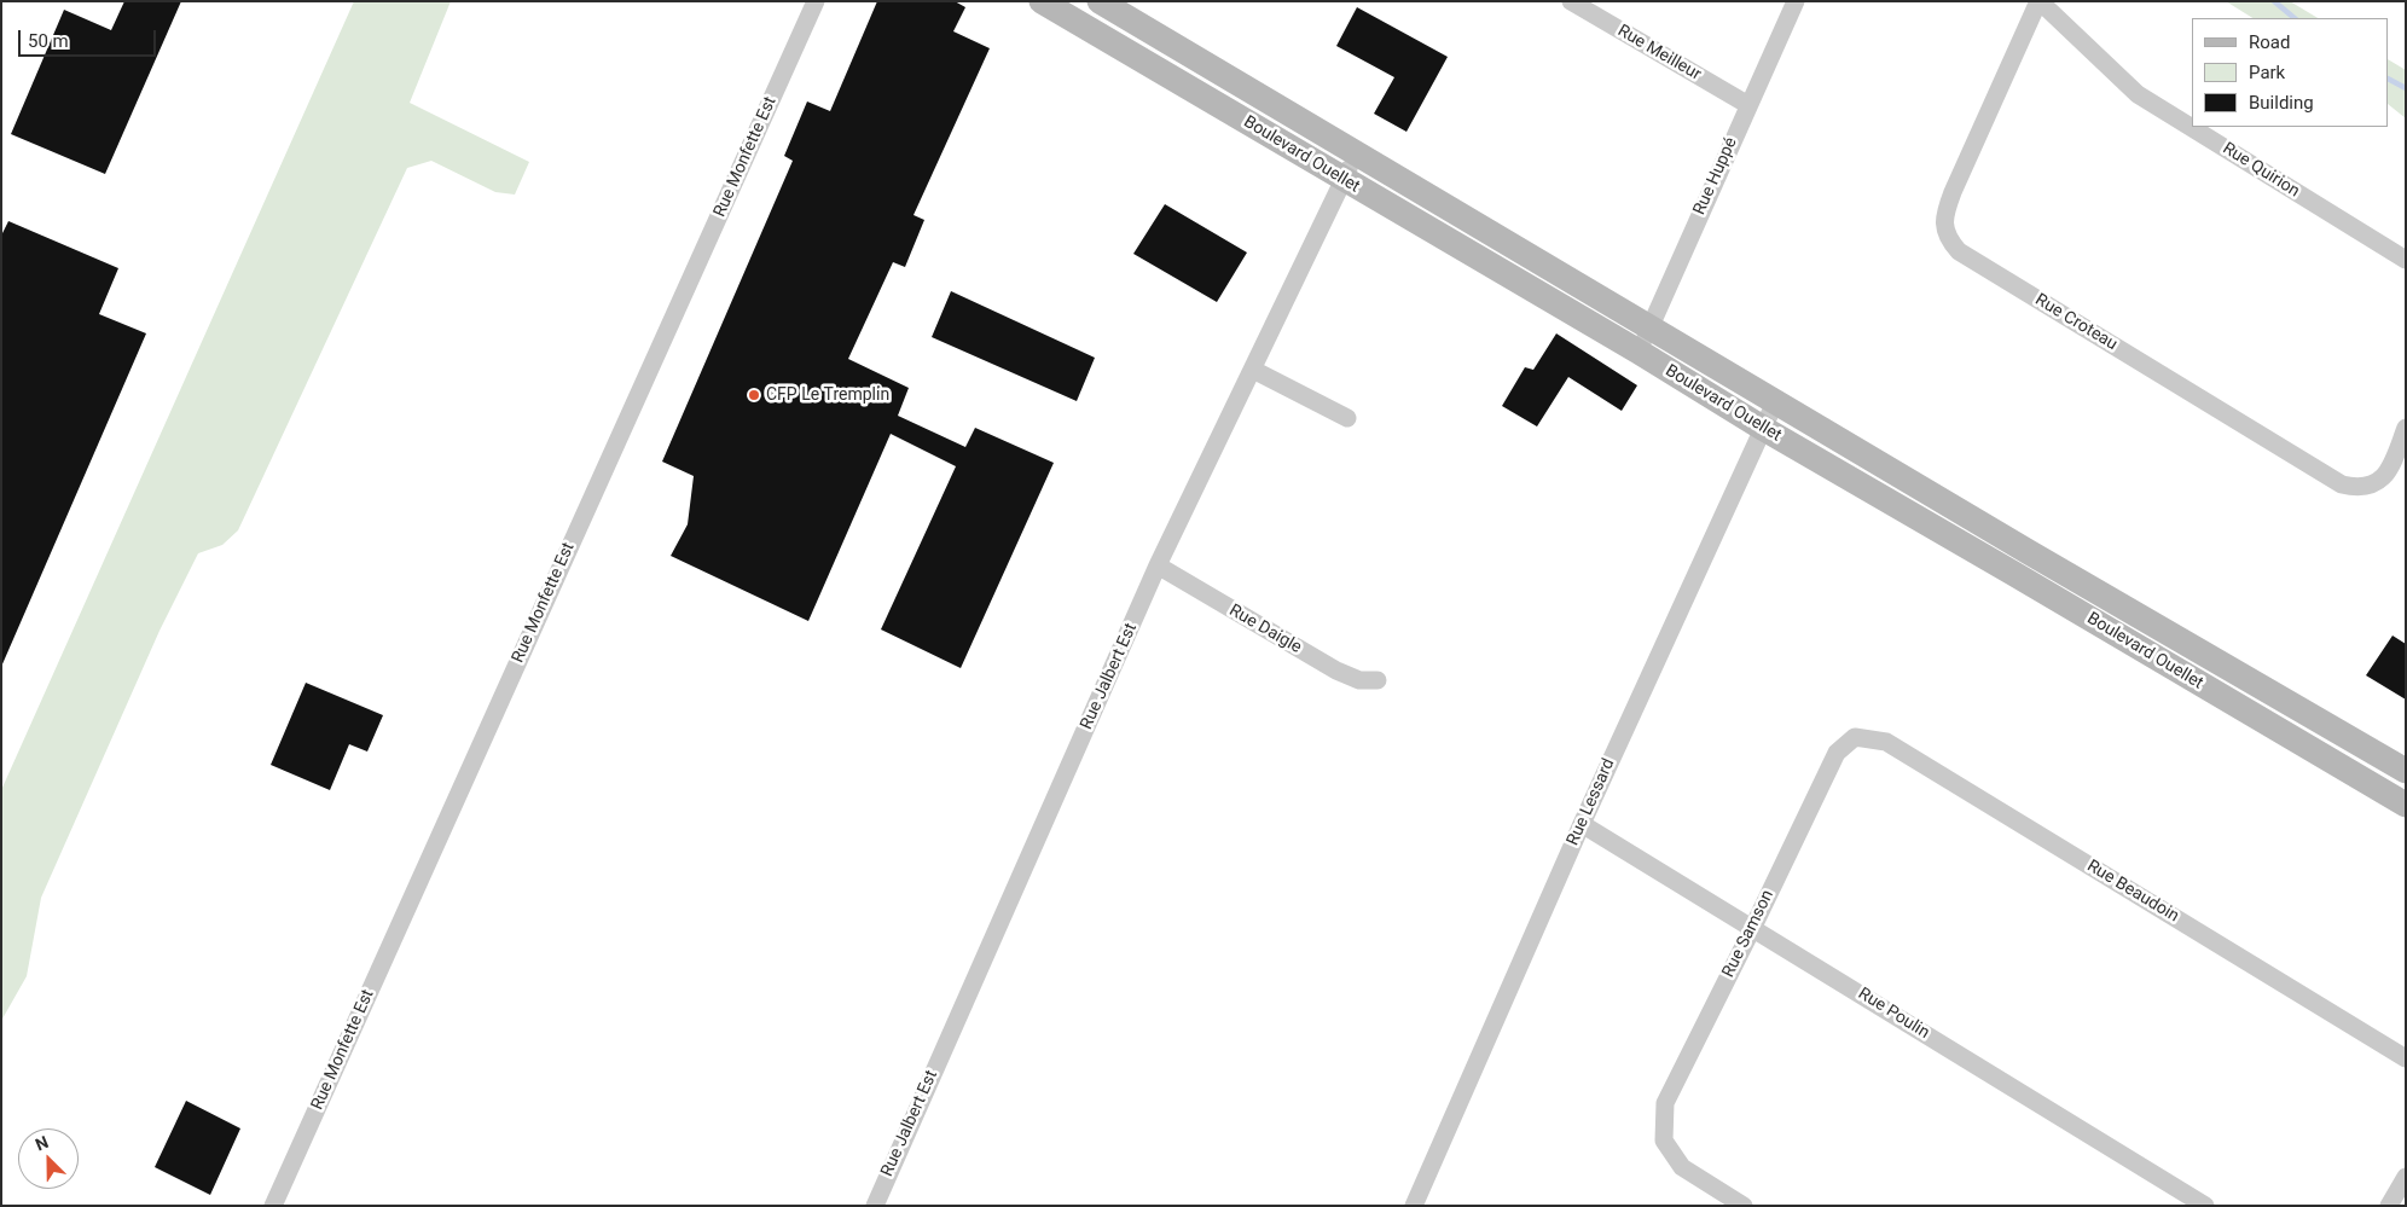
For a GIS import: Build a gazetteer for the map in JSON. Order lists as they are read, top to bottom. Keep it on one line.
{"streets":{"street":["Rue Meilleur","Boulevard Ouellet","Rue Monfette Est","Rue Quirion","Rue Huppé","Rue Croteau","Rue Daigle","Rue Jalbert Est","Rue Lessard","Rue Beaudoin","Rue Samson","Rue Poulin"]},"crossings":[["Rue Meilleur","Rue Huppé"],["Boulevard Ouellet","Rue Huppé"],["Boulevard Ouellet","Rue Jalbert Est"],["Boulevard Ouellet","Rue Lessard"],["Rue Quirion","Rue Croteau"],["Rue Daigle","Rue Jalbert Est"],["Rue Lessard","Rue Poulin"],["Rue Beaudoin","Rue Samson"],["Rue Samson","Rue Poulin"]],"places":["CFP Le Tremplin"],"legend":["Road","Park","Building"],"scale_bar":"50 m","north":"top left"}
